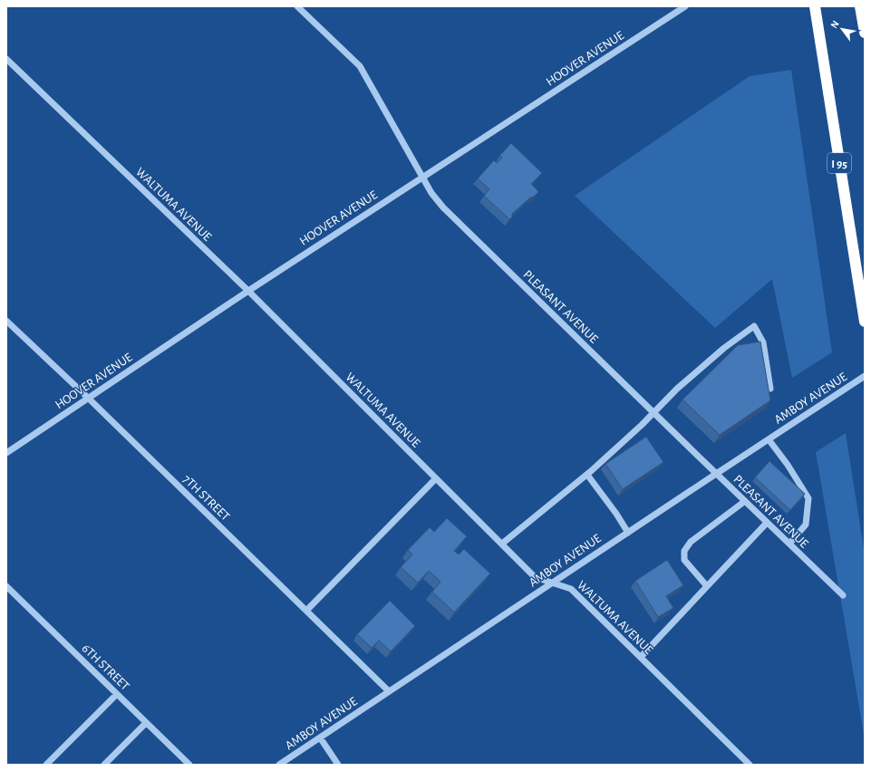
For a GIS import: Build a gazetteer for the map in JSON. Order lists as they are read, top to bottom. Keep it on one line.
{"streets":{"highway":["I 95"],"street":["HOOVER AVENUE","WALTUMA AVENUE","PLEASANT AVENUE","AMBOY AVENUE","7TH STREET","6TH STREET"]},"crossings":[["HOOVER AVENUE","WALTUMA AVENUE"],["HOOVER AVENUE","PLEASANT AVENUE"],["HOOVER AVENUE","7TH STREET"],["WALTUMA AVENUE","AMBOY AVENUE"],["PLEASANT AVENUE","AMBOY AVENUE"],["AMBOY AVENUE","7TH STREET"]],"north":"top left"}
